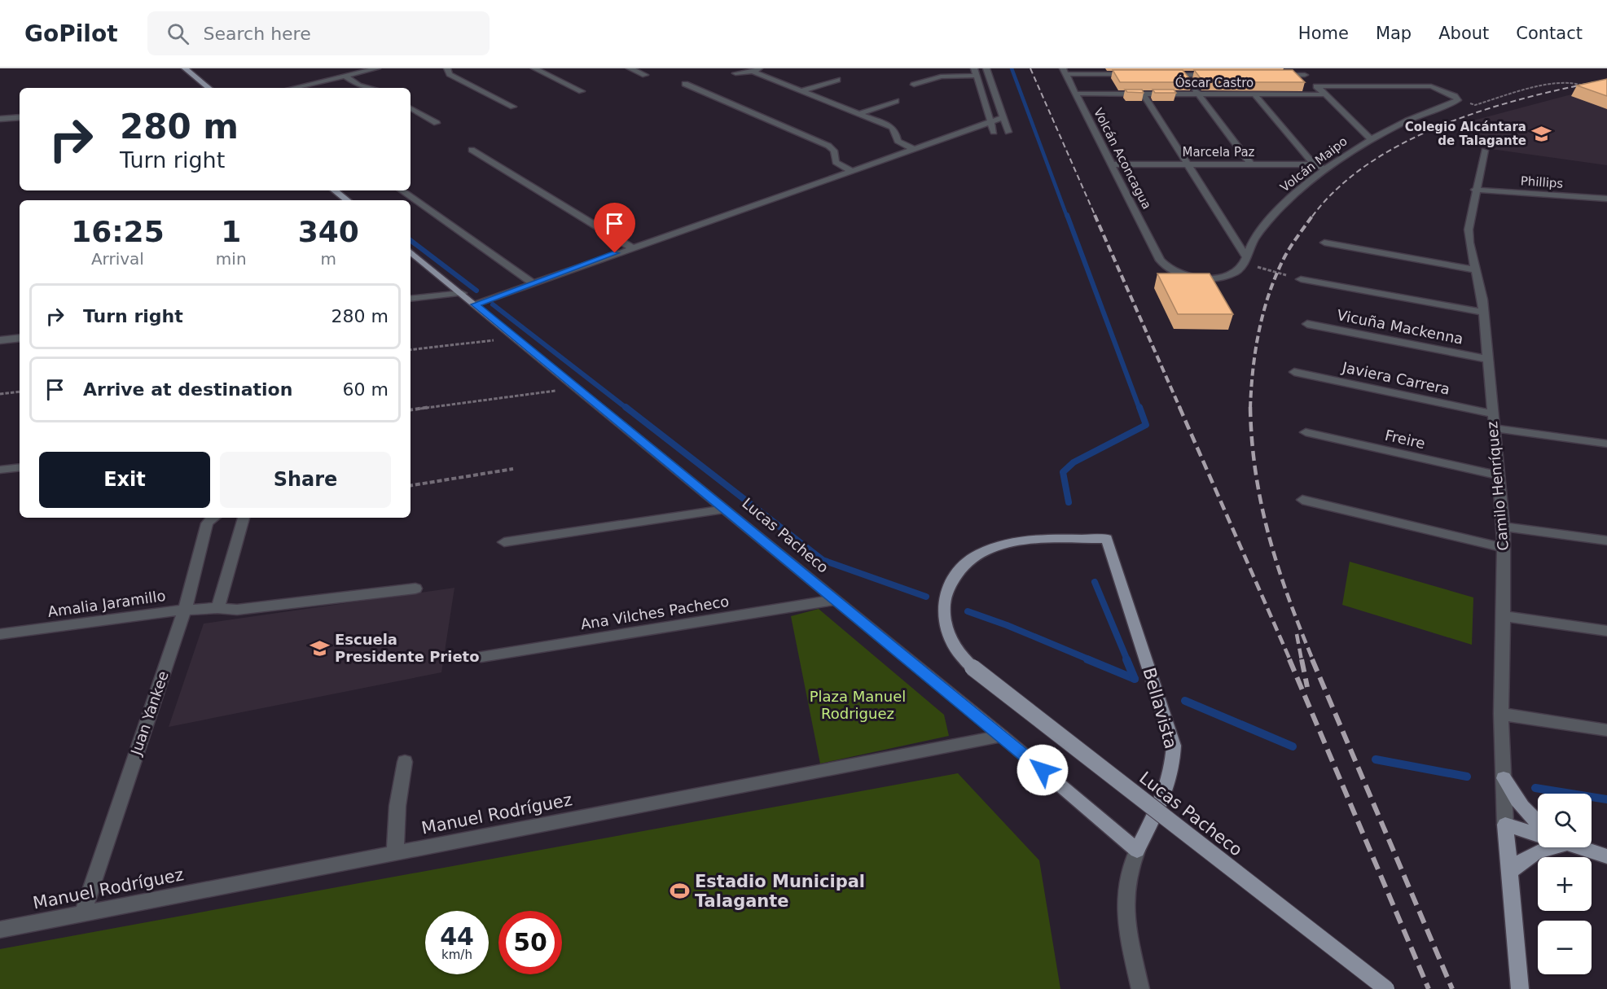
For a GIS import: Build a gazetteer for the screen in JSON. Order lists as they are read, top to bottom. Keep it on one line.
{"streets":{"main road":["Lucas Pacheco","Bellavista"],"street":["Óscar Castro","Marcela Paz","Volcán Aconcagua","Volcán Maipo","Phillips","Vicuña Mackenna","Javiera Carrera","Freire","Camilo Henríquez","Amalia Jaramillo","Ana Vilches Pacheco","Juan Yankee","Manuel Rodríguez"]},"crossings":[["Óscar Castro","Volcán Aconcagua"],["Marcela Paz","Volcán Aconcagua"],["Marcela Paz","Volcán Maipo"],["Volcán Aconcagua","Volcán Maipo"],["Phillips","Camilo Henríquez"],["Vicuña Mackenna","Camilo Henríquez"],["Javiera Carrera","Camilo Henríquez"],["Freire","Camilo Henríquez"],["Lucas Pacheco","Ana Vilches Pacheco"],["Lucas Pacheco","Bellavista"],["Lucas Pacheco","Manuel Rodríguez"],["Amalia Jaramillo","Juan Yankee"],["Juan Yankee","Manuel Rodríguez"]],"parks":["Plaza Manuel Rodriguez"],"places":{"school or university":["Colegio Alcántara de Talagante","Escuela Presidente Prieto"],"sports":["Estadio Municipal Talagante"]},"page":{"header":"GoPilot","search":"Search here","nav":["Home","Map","About","Contact"],"turn":["280 m","Turn right"],"eta":["16:25","Arrival","1","min","340","m"],"list":[{"name":"Turn right","value":"280 m"},{"name":"Arrive at destination","value":"60 m"}],"buttons":["Exit","Share"],"map_buttons":["+","−"],"speed":"44 km/h","limit":"50"}}
